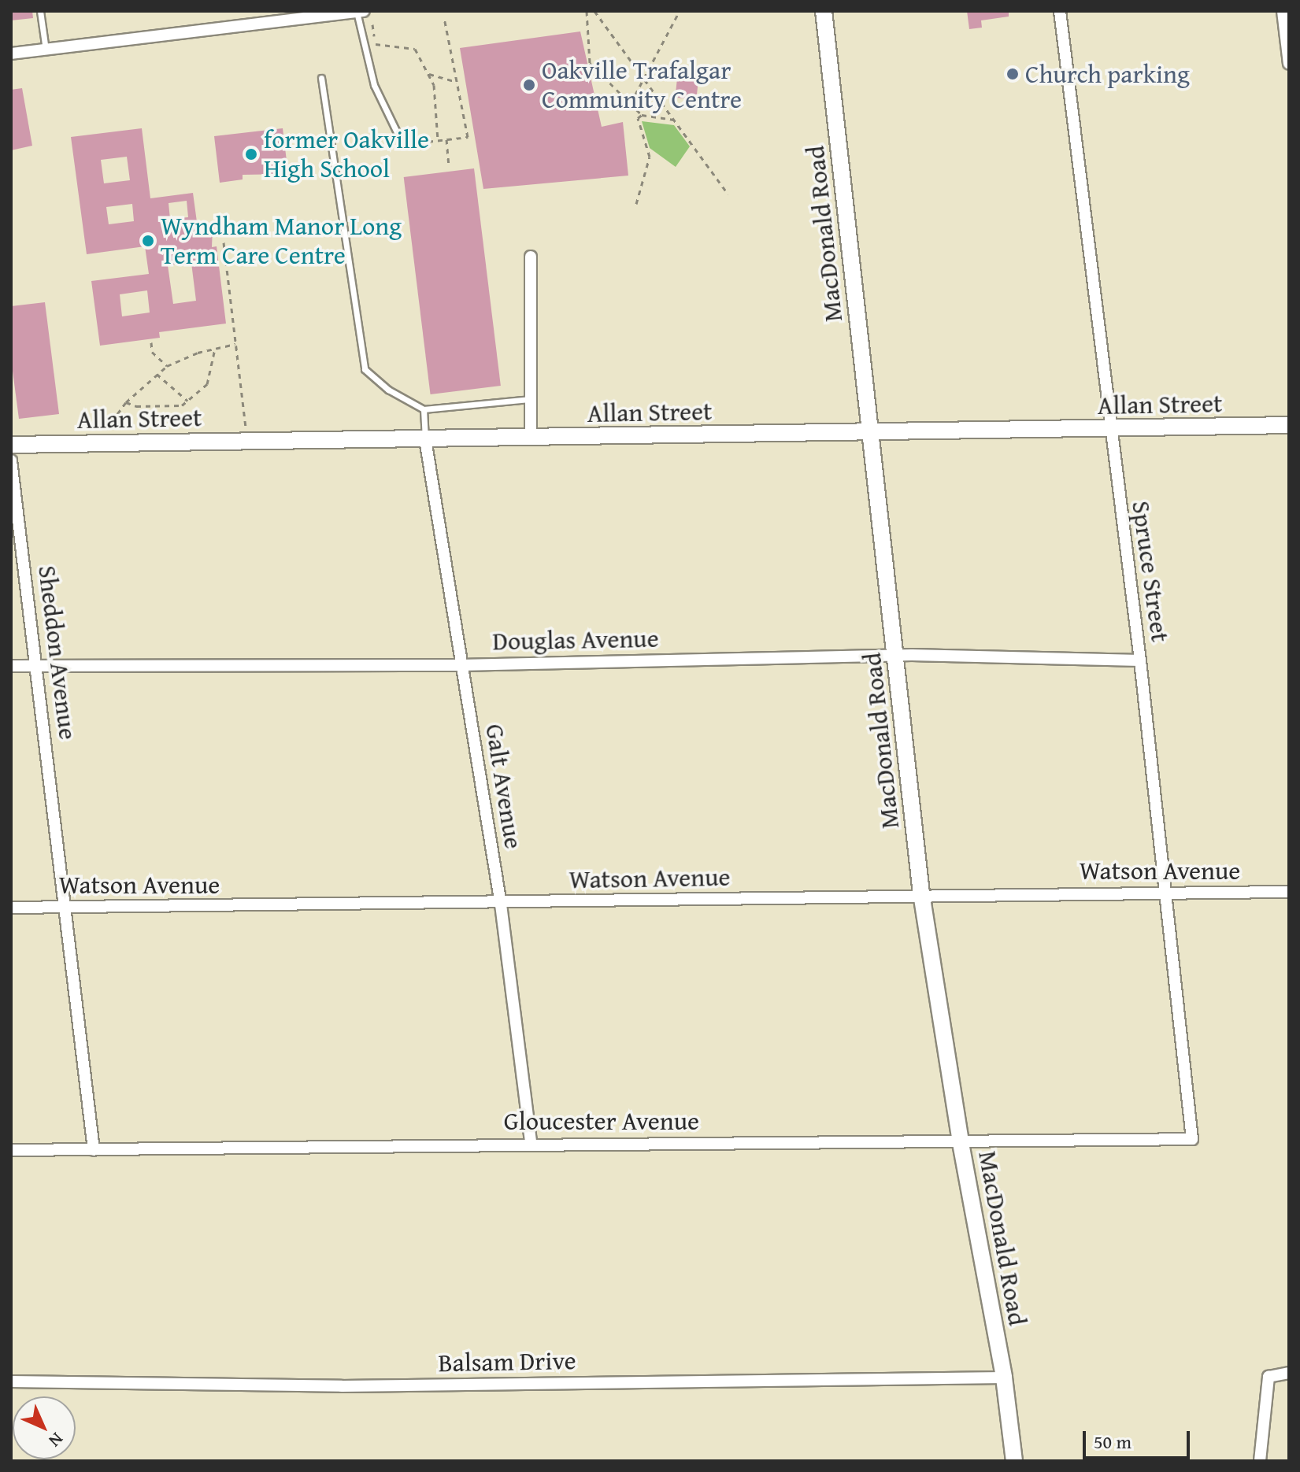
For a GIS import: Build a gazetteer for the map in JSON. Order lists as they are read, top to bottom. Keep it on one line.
{"streets":{"street":["MacDonald Road","Allan Street","Spruce Street","Douglas Avenue","Sheddon Avenue","Galt Avenue","Watson Avenue","Gloucester Avenue","Balsam Drive"]},"crossings":[["MacDonald Road","Allan Street"],["MacDonald Road","Douglas Avenue"],["MacDonald Road","Watson Avenue"],["MacDonald Road","Gloucester Avenue"],["MacDonald Road","Balsam Drive"],["Allan Street","Spruce Street"],["Allan Street","Galt Avenue"],["Spruce Street","Douglas Avenue"],["Spruce Street","Watson Avenue"],["Spruce Street","Gloucester Avenue"],["Douglas Avenue","Sheddon Avenue"],["Douglas Avenue","Galt Avenue"],["Sheddon Avenue","Watson Avenue"],["Sheddon Avenue","Gloucester Avenue"],["Galt Avenue","Watson Avenue"],["Galt Avenue","Gloucester Avenue"]],"places":["Church parking","Oakville Trafalgar Community Centre","former Oakville High School","Wyndham Manor Long Term Care Centre"],"scale_bar":"50 m","north":"bottom right"}
